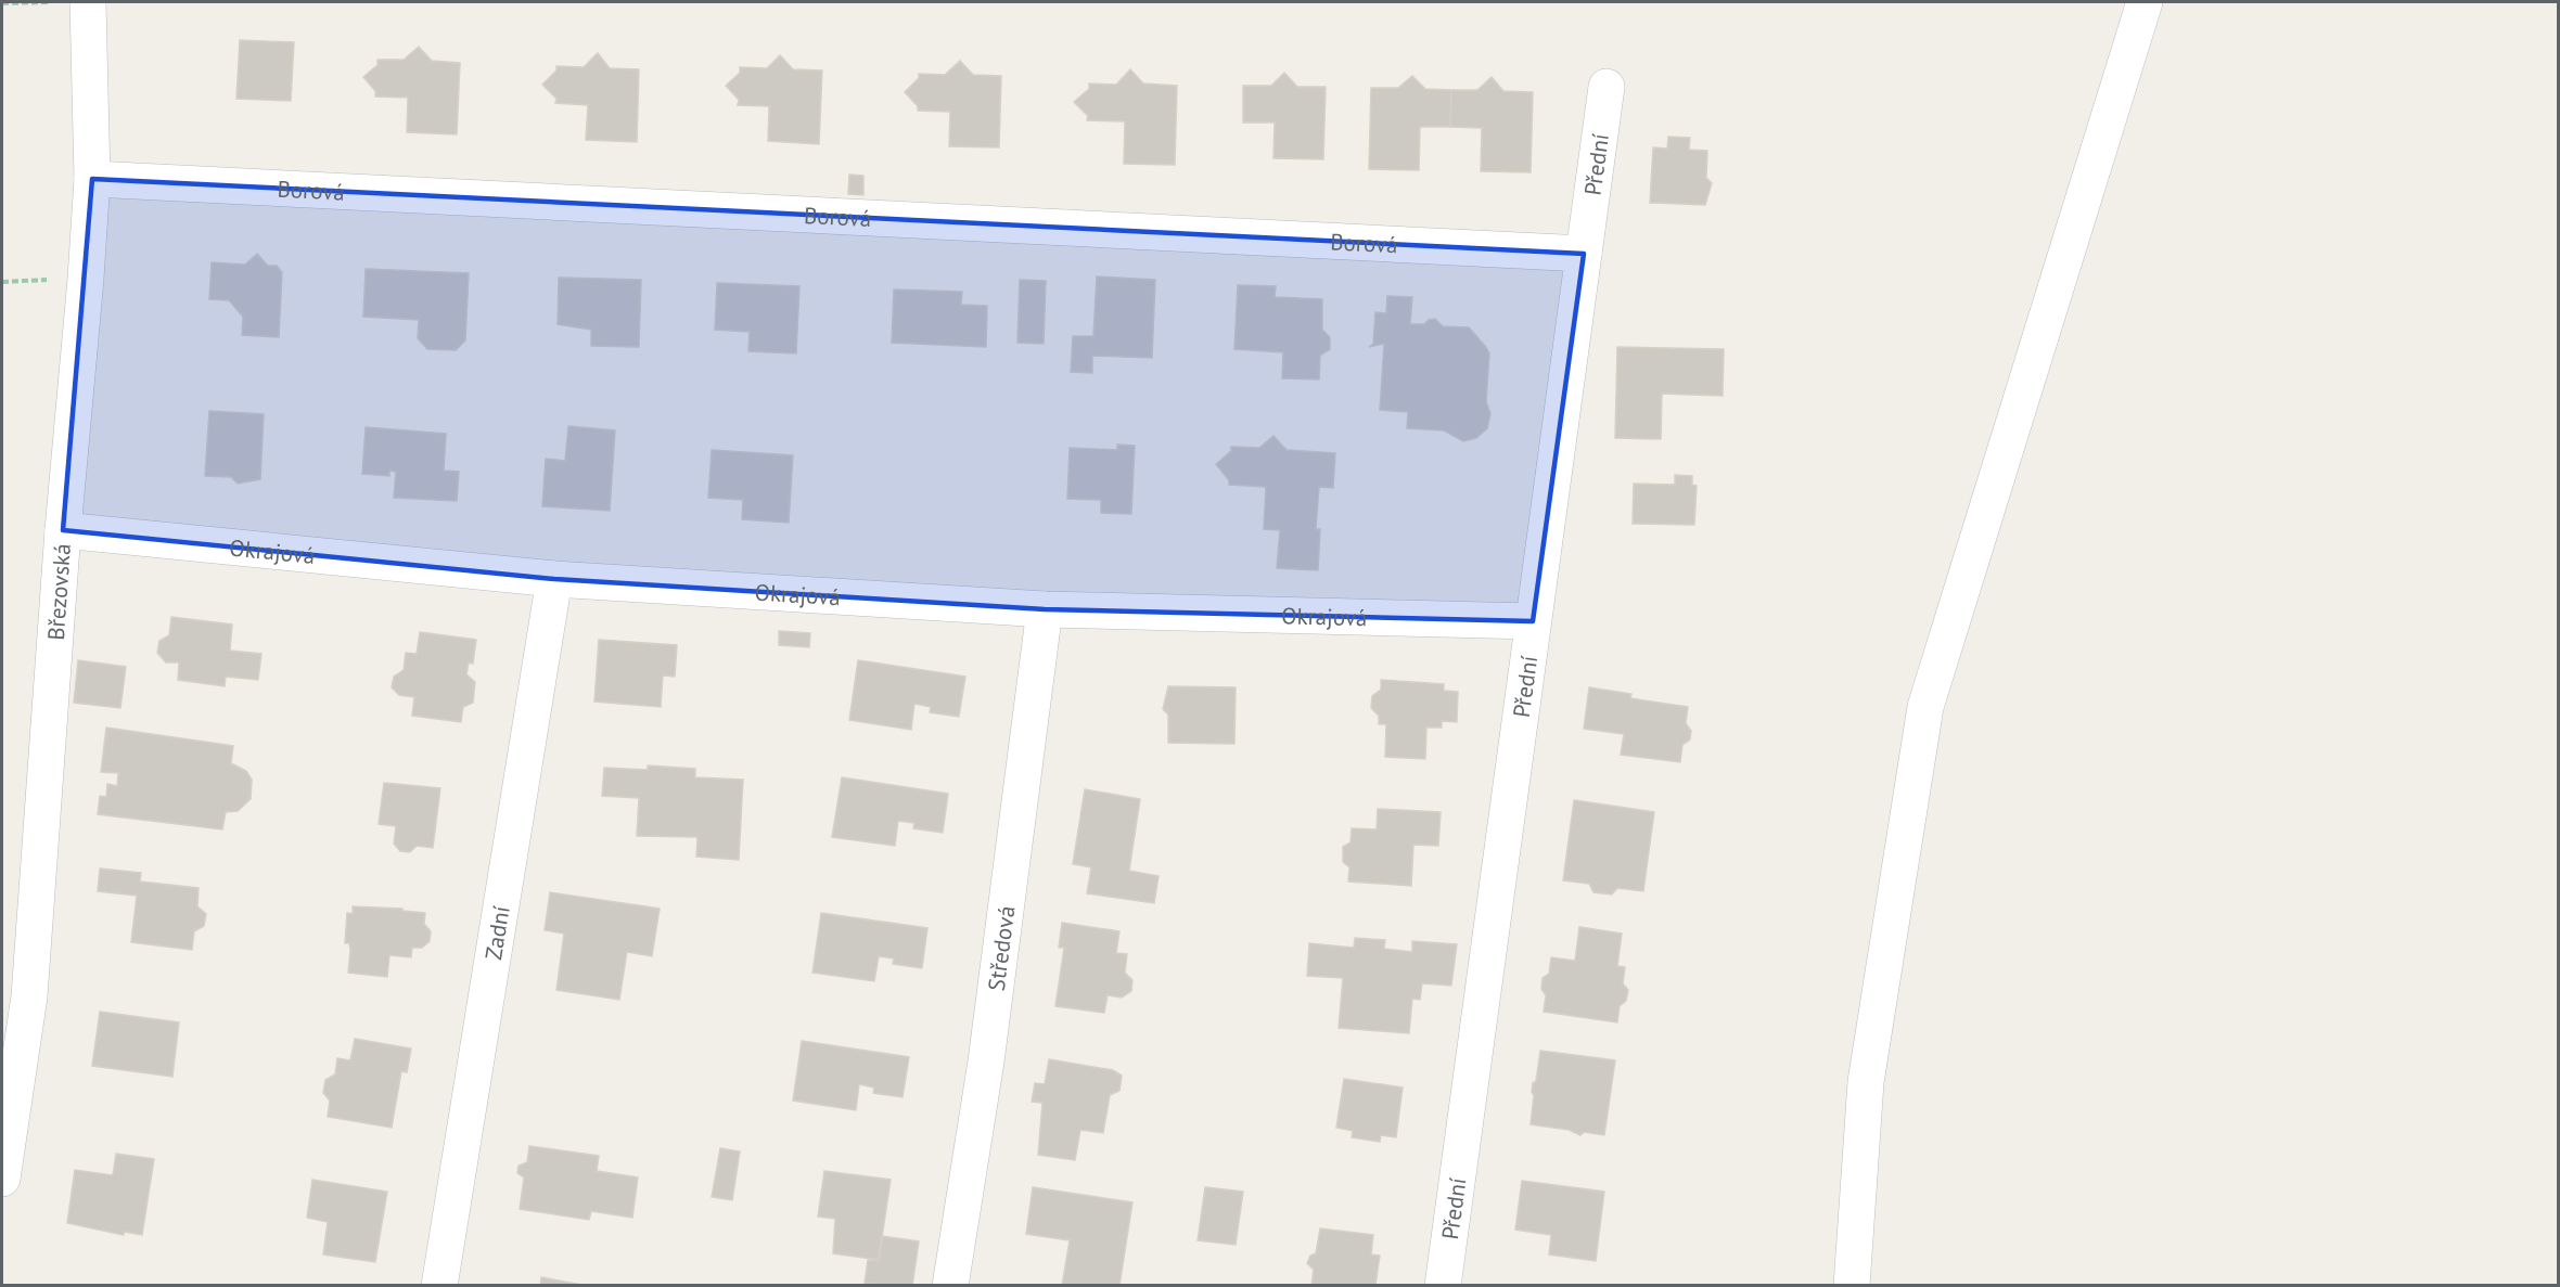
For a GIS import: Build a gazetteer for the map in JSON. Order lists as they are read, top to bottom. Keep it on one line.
{"streets":{"street":["Přední","Borová","Okrajová","Březovská","Zadní","Středová"]},"crossings":[["Přední","Borová"],["Přední","Okrajová"],["Borová","Březovská"],["Okrajová","Březovská"],["Okrajová","Zadní"],["Okrajová","Středová"]]}
